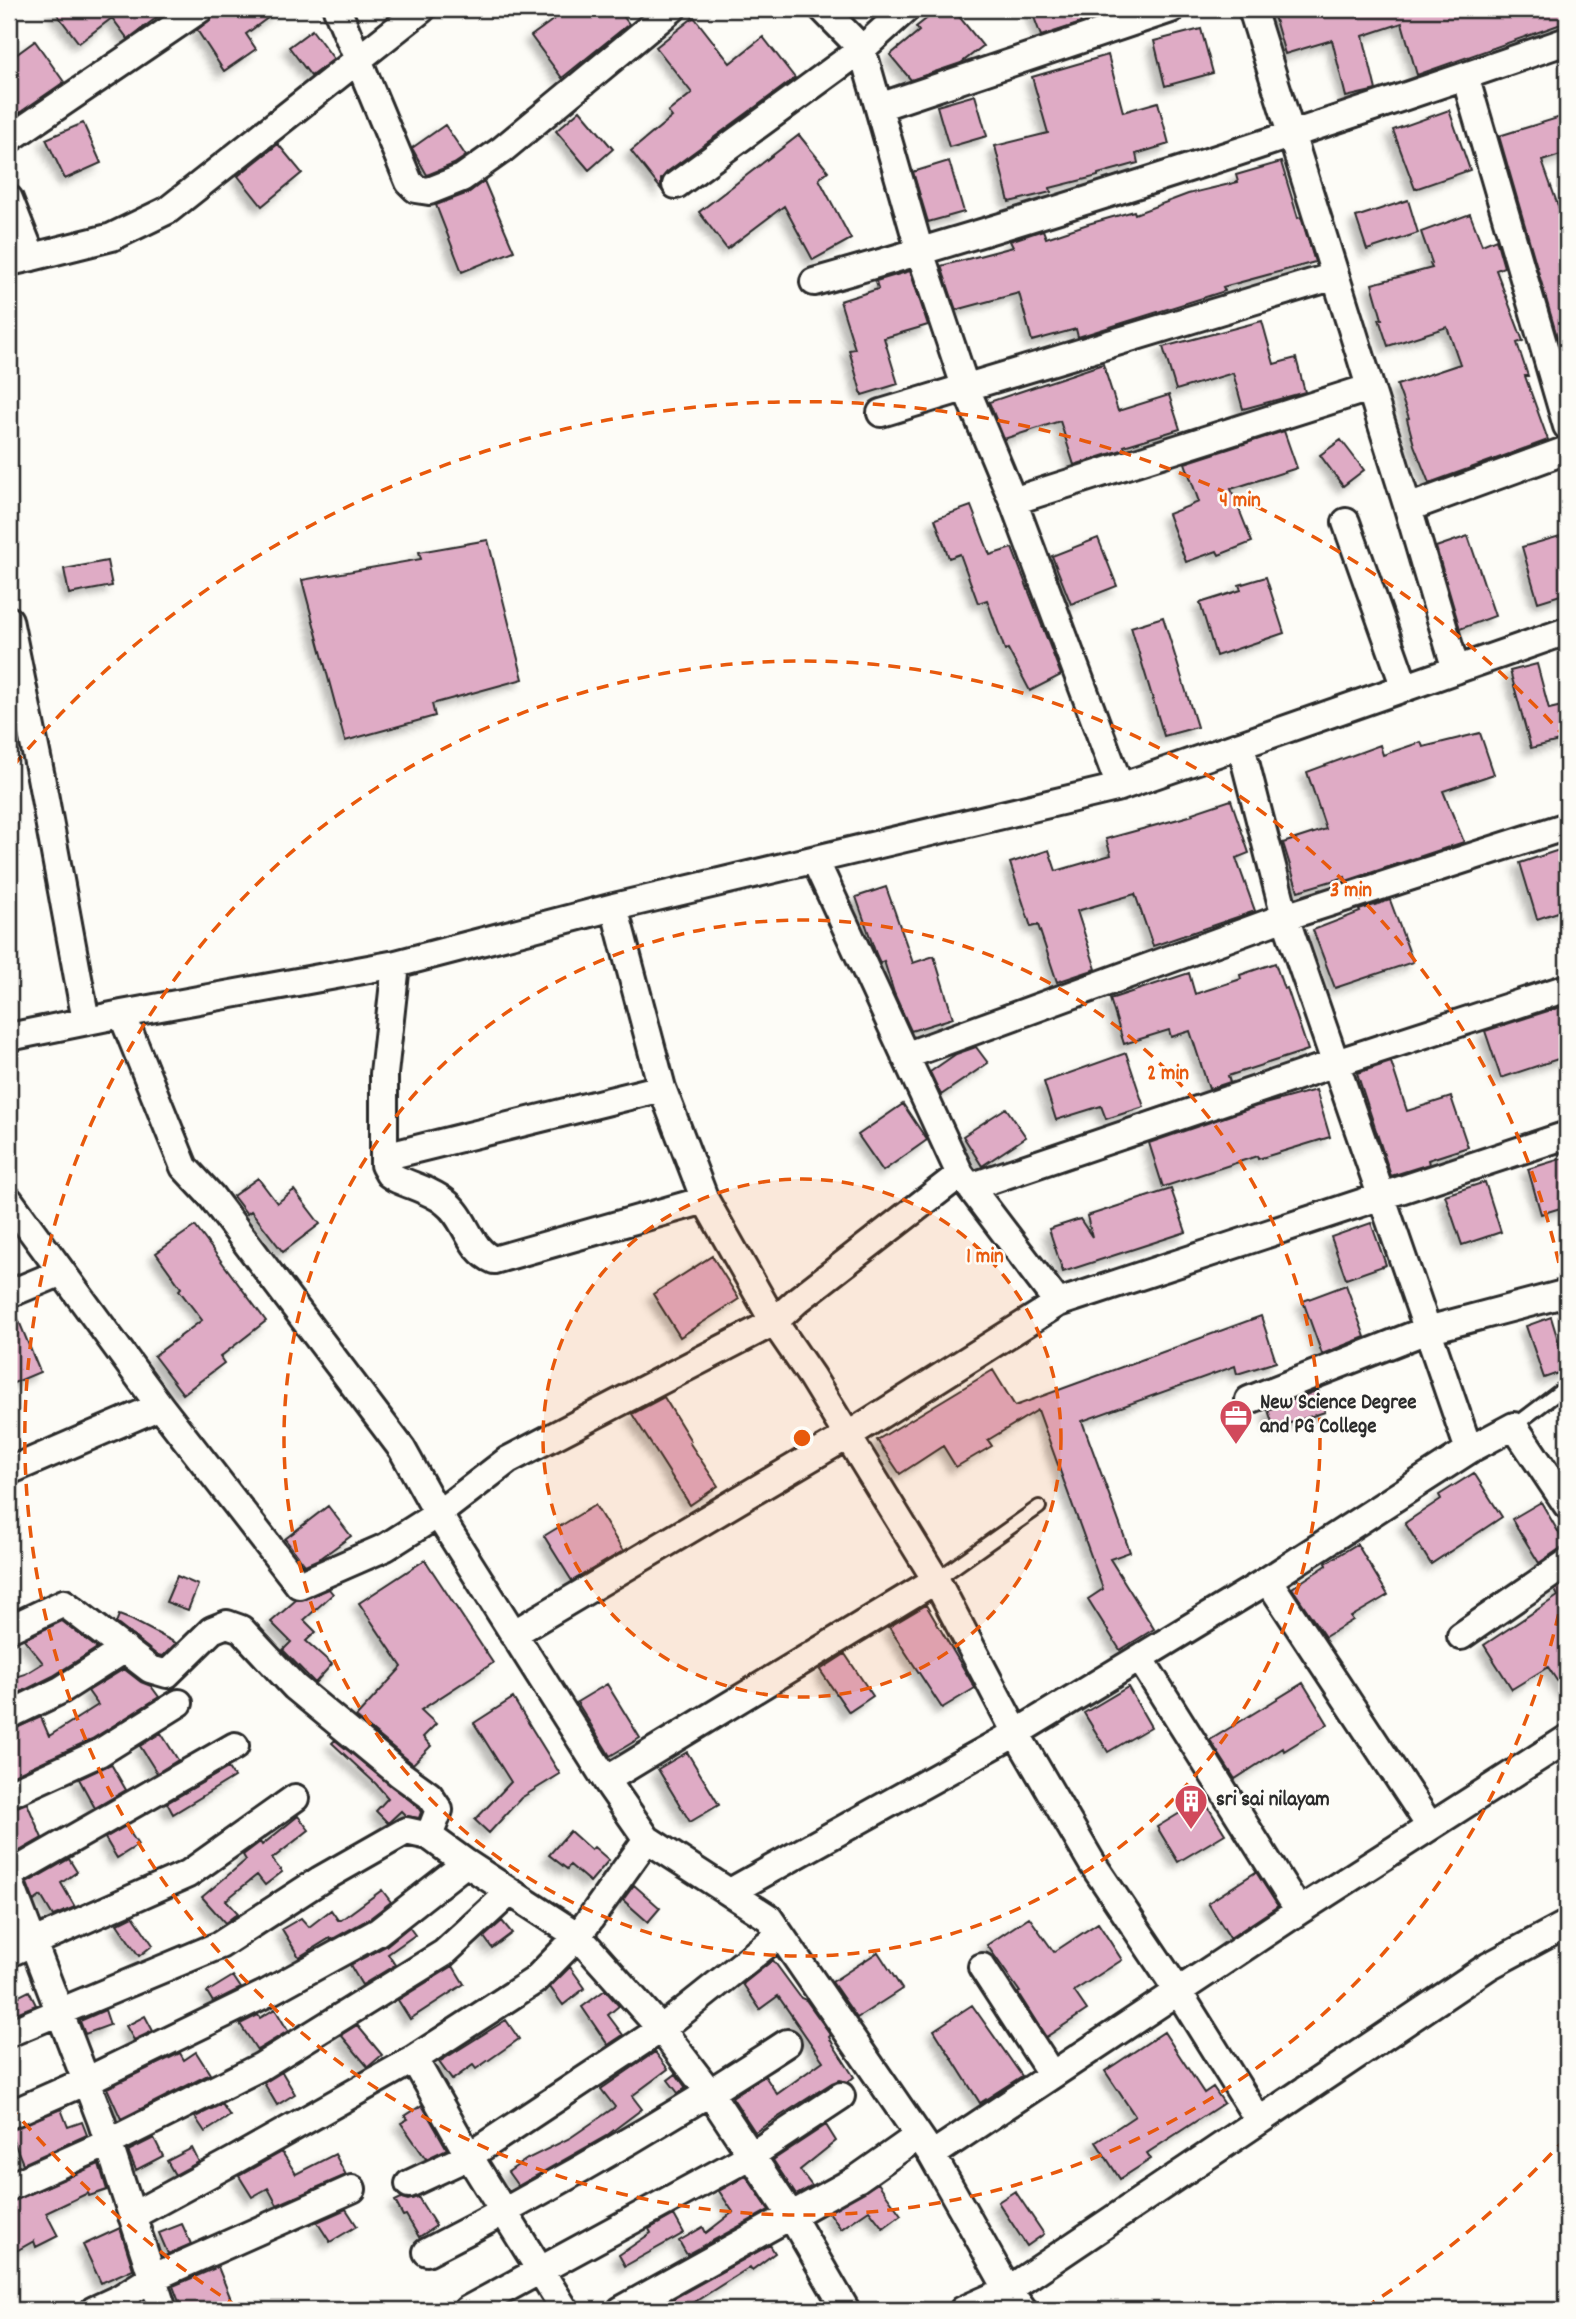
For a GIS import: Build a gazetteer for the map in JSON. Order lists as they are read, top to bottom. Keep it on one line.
{"places":{"office":["New Science Degree and PG College"],"building":["sri sai nilayam"]},"rings":["4 min","3 min","2 min","1 min"]}
